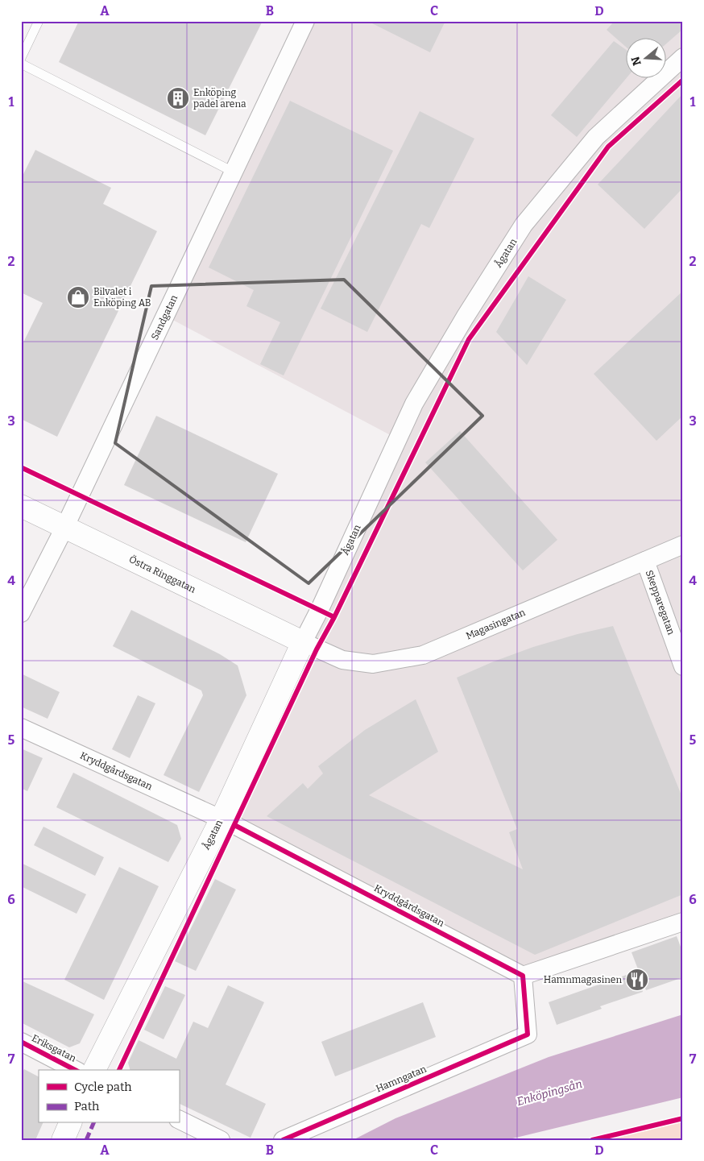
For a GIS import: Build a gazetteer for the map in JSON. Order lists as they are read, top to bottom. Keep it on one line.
{"streets":{"street":["Ågatan","Sandgatan","Östra Ringgatan","Skepparegatan","Magasingatan","Kryddgårdsgatan","Eriksgatan","Hamngatan"]},"crossings":[["Ågatan","Östra Ringgatan"],["Ågatan","Magasingatan"],["Ågatan","Kryddgårdsgatan"],["Sandgatan","Östra Ringgatan"],["Östra Ringgatan","Magasingatan"],["Skepparegatan","Magasingatan"],["Kryddgårdsgatan","Hamngatan"]],"water":["Enköpingsån"],"places":{"building":["Enköping padel arena"],"shop":["Bilvalet i Enköping AB"],"restaurant":["Hamnmagasinen"]},"legend":["Cycle path","Path"],"north":"left","grid":{"columns":["A","B","C","D"],"rows":["1","2","3","4","5","6","7"]}}
